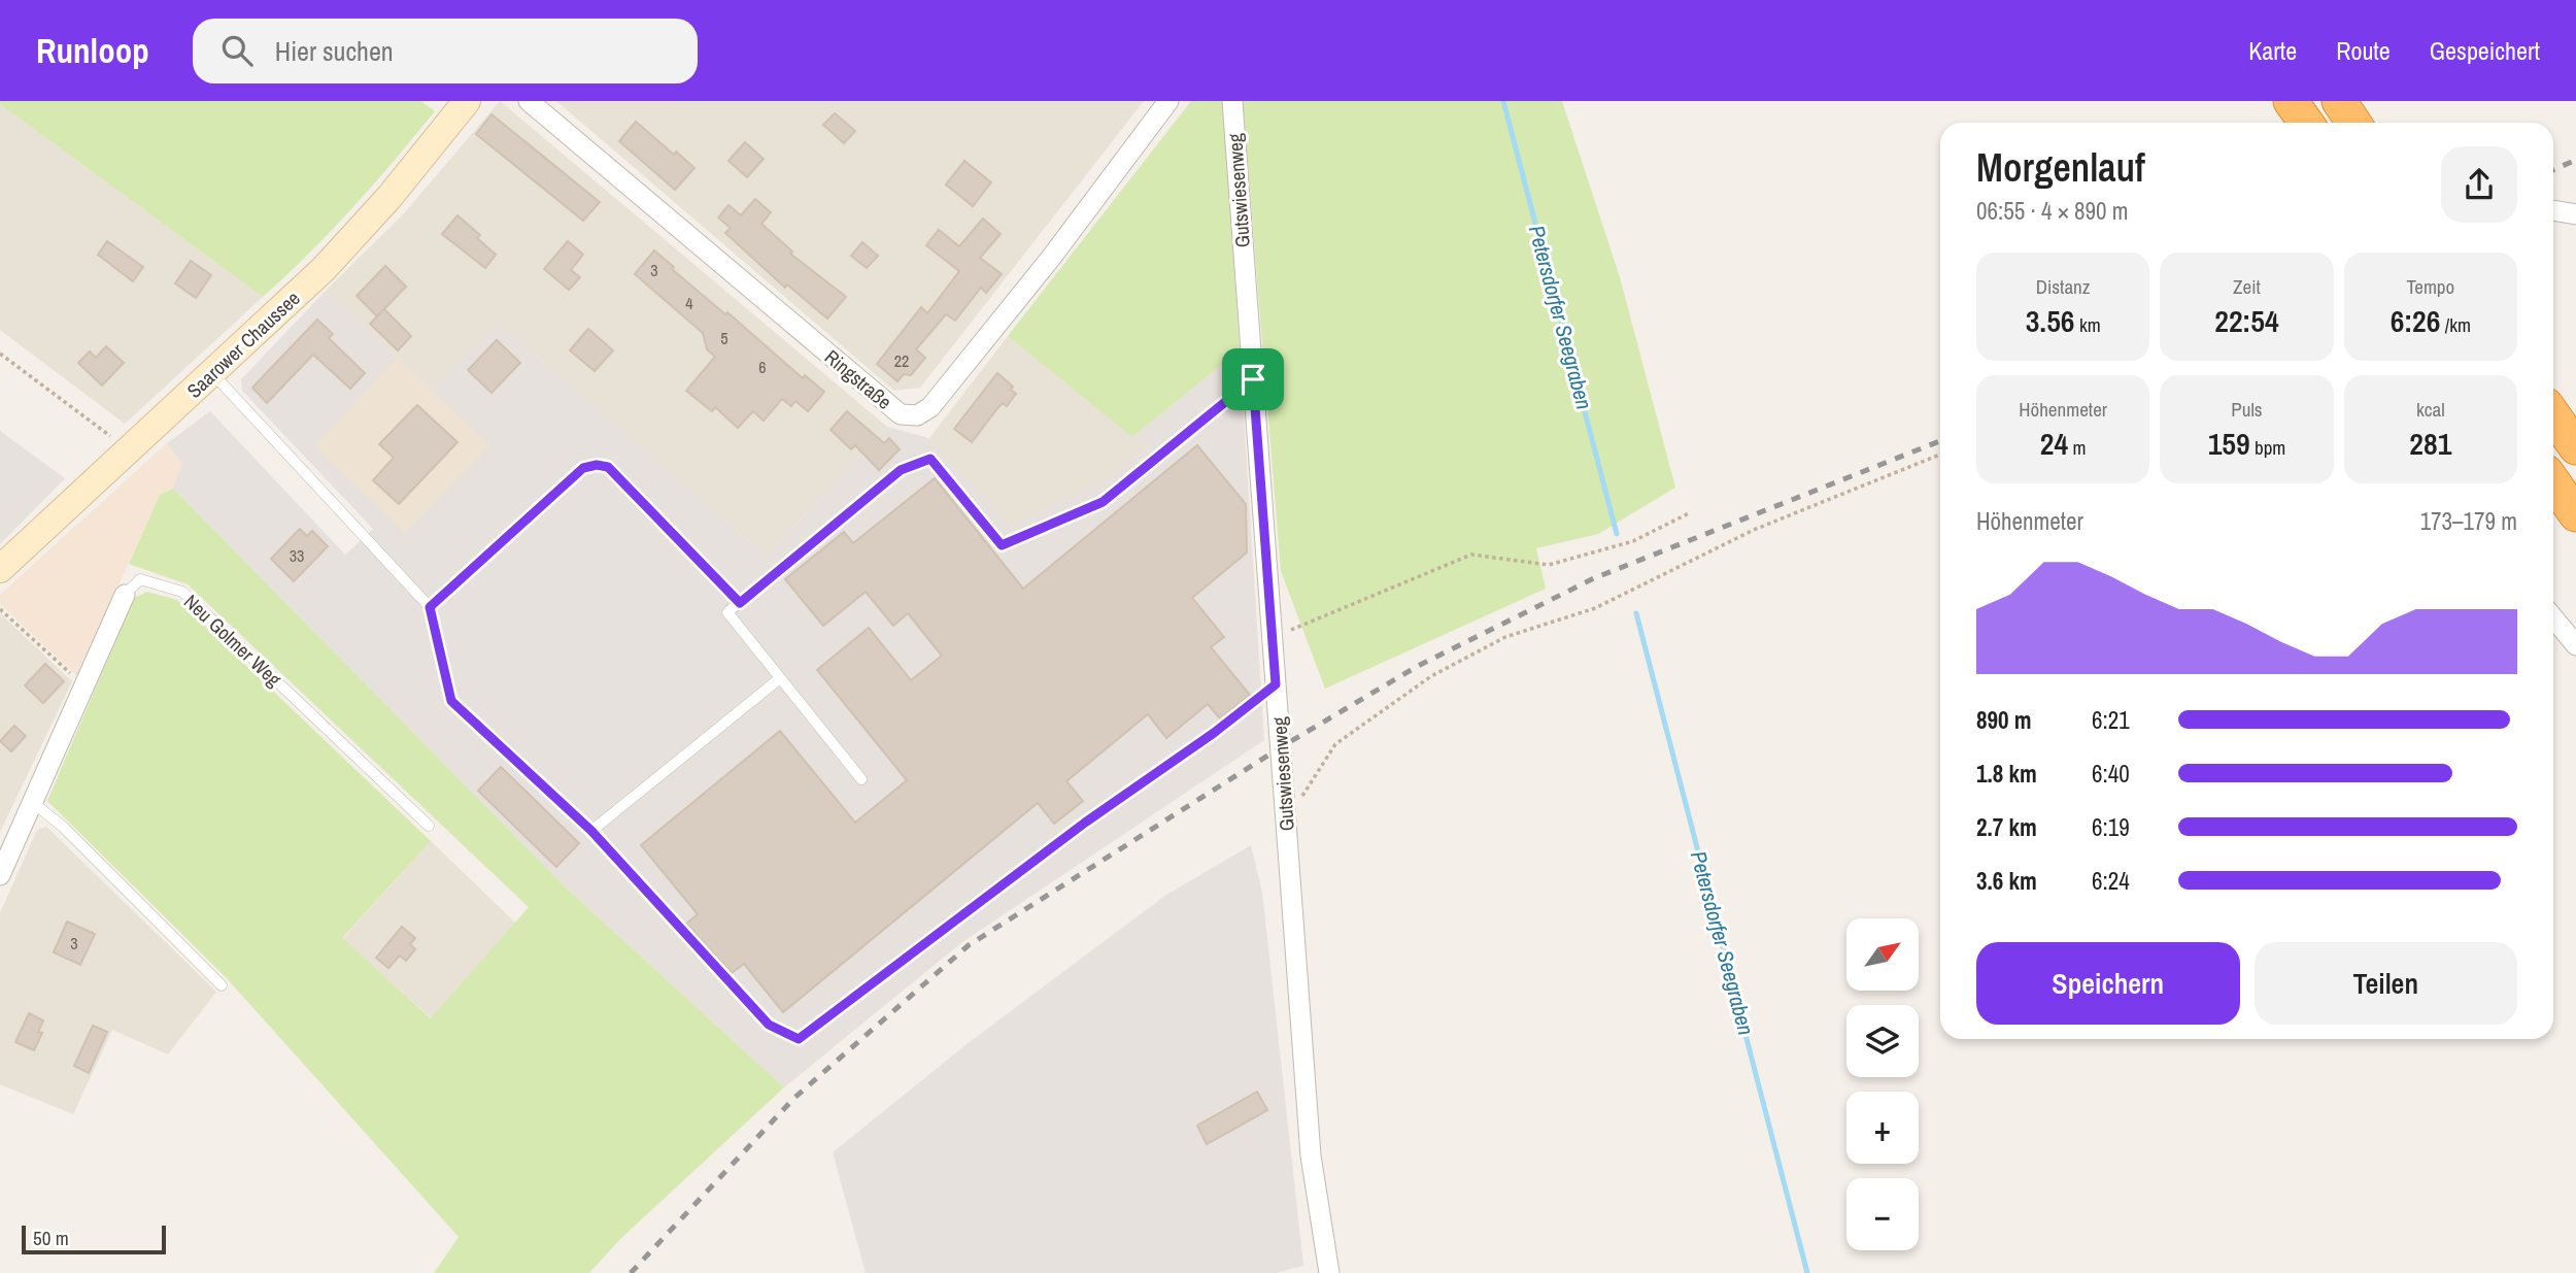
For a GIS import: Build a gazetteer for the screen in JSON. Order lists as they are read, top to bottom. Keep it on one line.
{"streets":{"main road":["Saarower Chaussee"],"street":["Gutswiesenweg","Ringstraße","Neu Golmer Weg"]},"water":["Petersdorfer Seegraben"],"house_numbers":["3","4","5","22","6","33","3"],"scale_bar":"50 m","north":"top right","page":{"header":"Runloop","search":"Hier suchen","nav":["Karte","Route","Gespeichert"],"heading":["Morgenlauf","06:55 · 4 × 890 m"],"stats":[["Distanz","3.56 km"],["Zeit","22:54"],["Tempo","6:26 /km"],["Höhenmeter","24 m"],["Puls","159 bpm"],["kcal","281"]],"chart":["Höhenmeter","173–179 m"],"list":[{"name":"890 m","note":"6:21"},{"name":"1.8 km","note":"6:40"},{"name":"2.7 km","note":"6:19"},{"name":"3.6 km","note":"6:24"}],"map_buttons":["+","−"],"buttons":["Speichern","Teilen"],"scale":"50 m"}}
